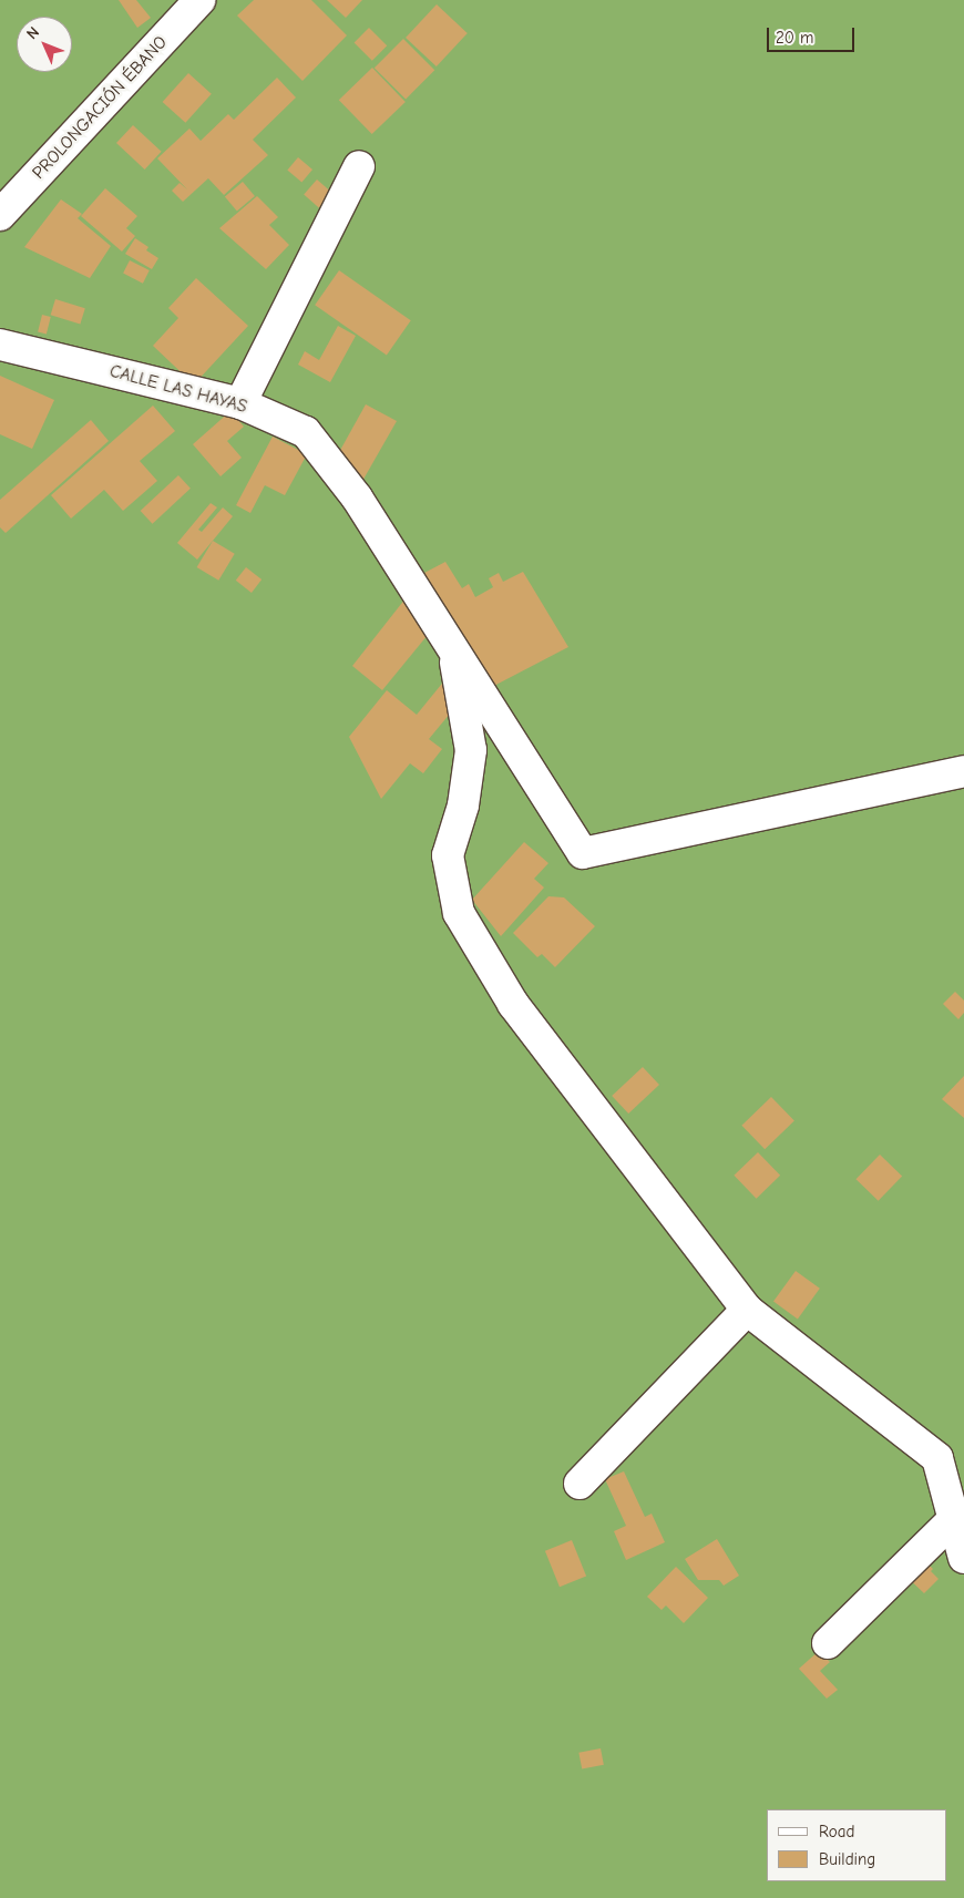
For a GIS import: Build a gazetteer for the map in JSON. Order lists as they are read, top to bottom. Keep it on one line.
{"streets":{"street":["PROLONGACIÓN ÉBANO","CALLE LAS HAYAS"]},"legend":["Road","Building"],"scale_bar":"20 m","north":"top left"}
